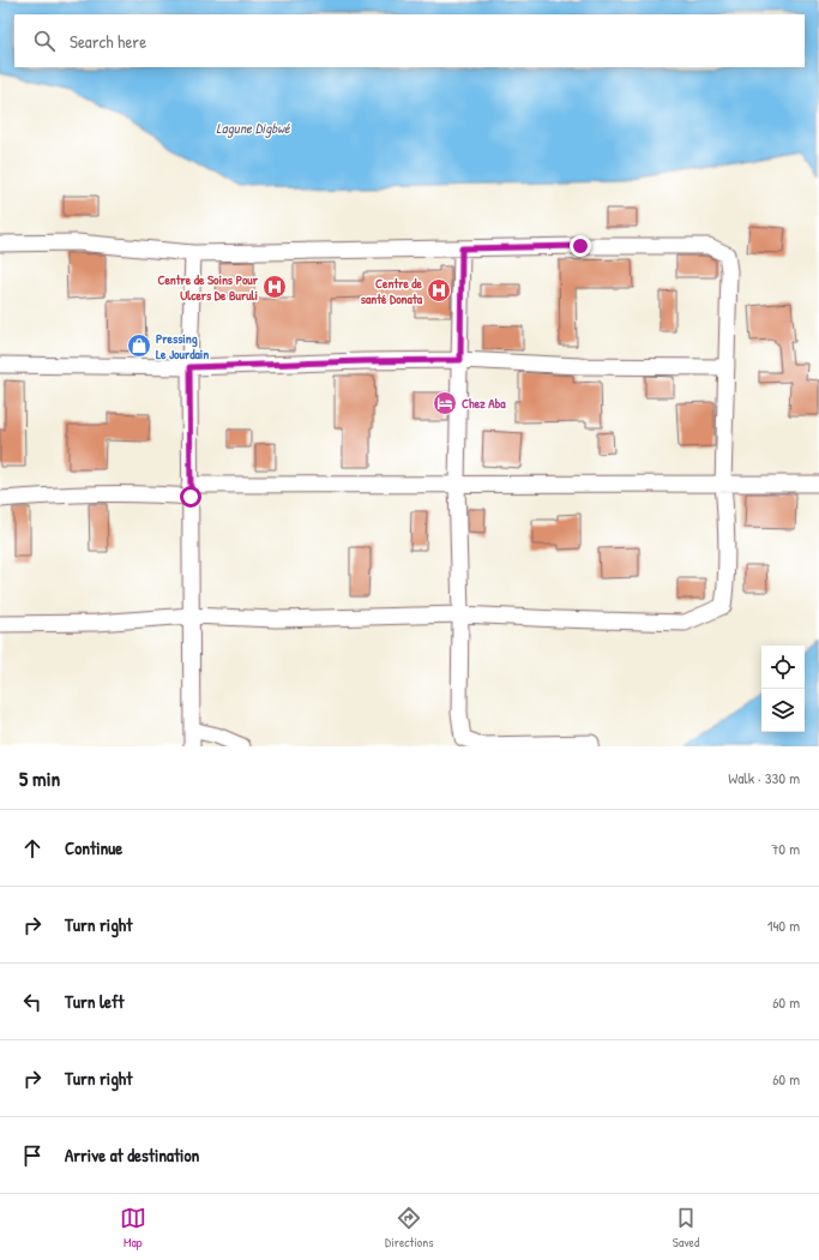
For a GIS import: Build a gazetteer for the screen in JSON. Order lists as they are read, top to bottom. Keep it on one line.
{"water":["Lagune Digbwé"],"places":{"hospital":["Centre de Soins Pour Ulcers De Buruli","Centre de santé Donata"],"shop":["Pressing Le Jourdain"],"hotel":["Chez Aba"]},"page":{"search":"Search here","heading":["5 min","Walk · 330 m"],"list":[["Continue","70 m"],["Turn right","140 m"],["Turn left","60 m"],["Turn right","60 m"],"Arrive at destination"],"nav":["Map","Directions","Saved"]}}
